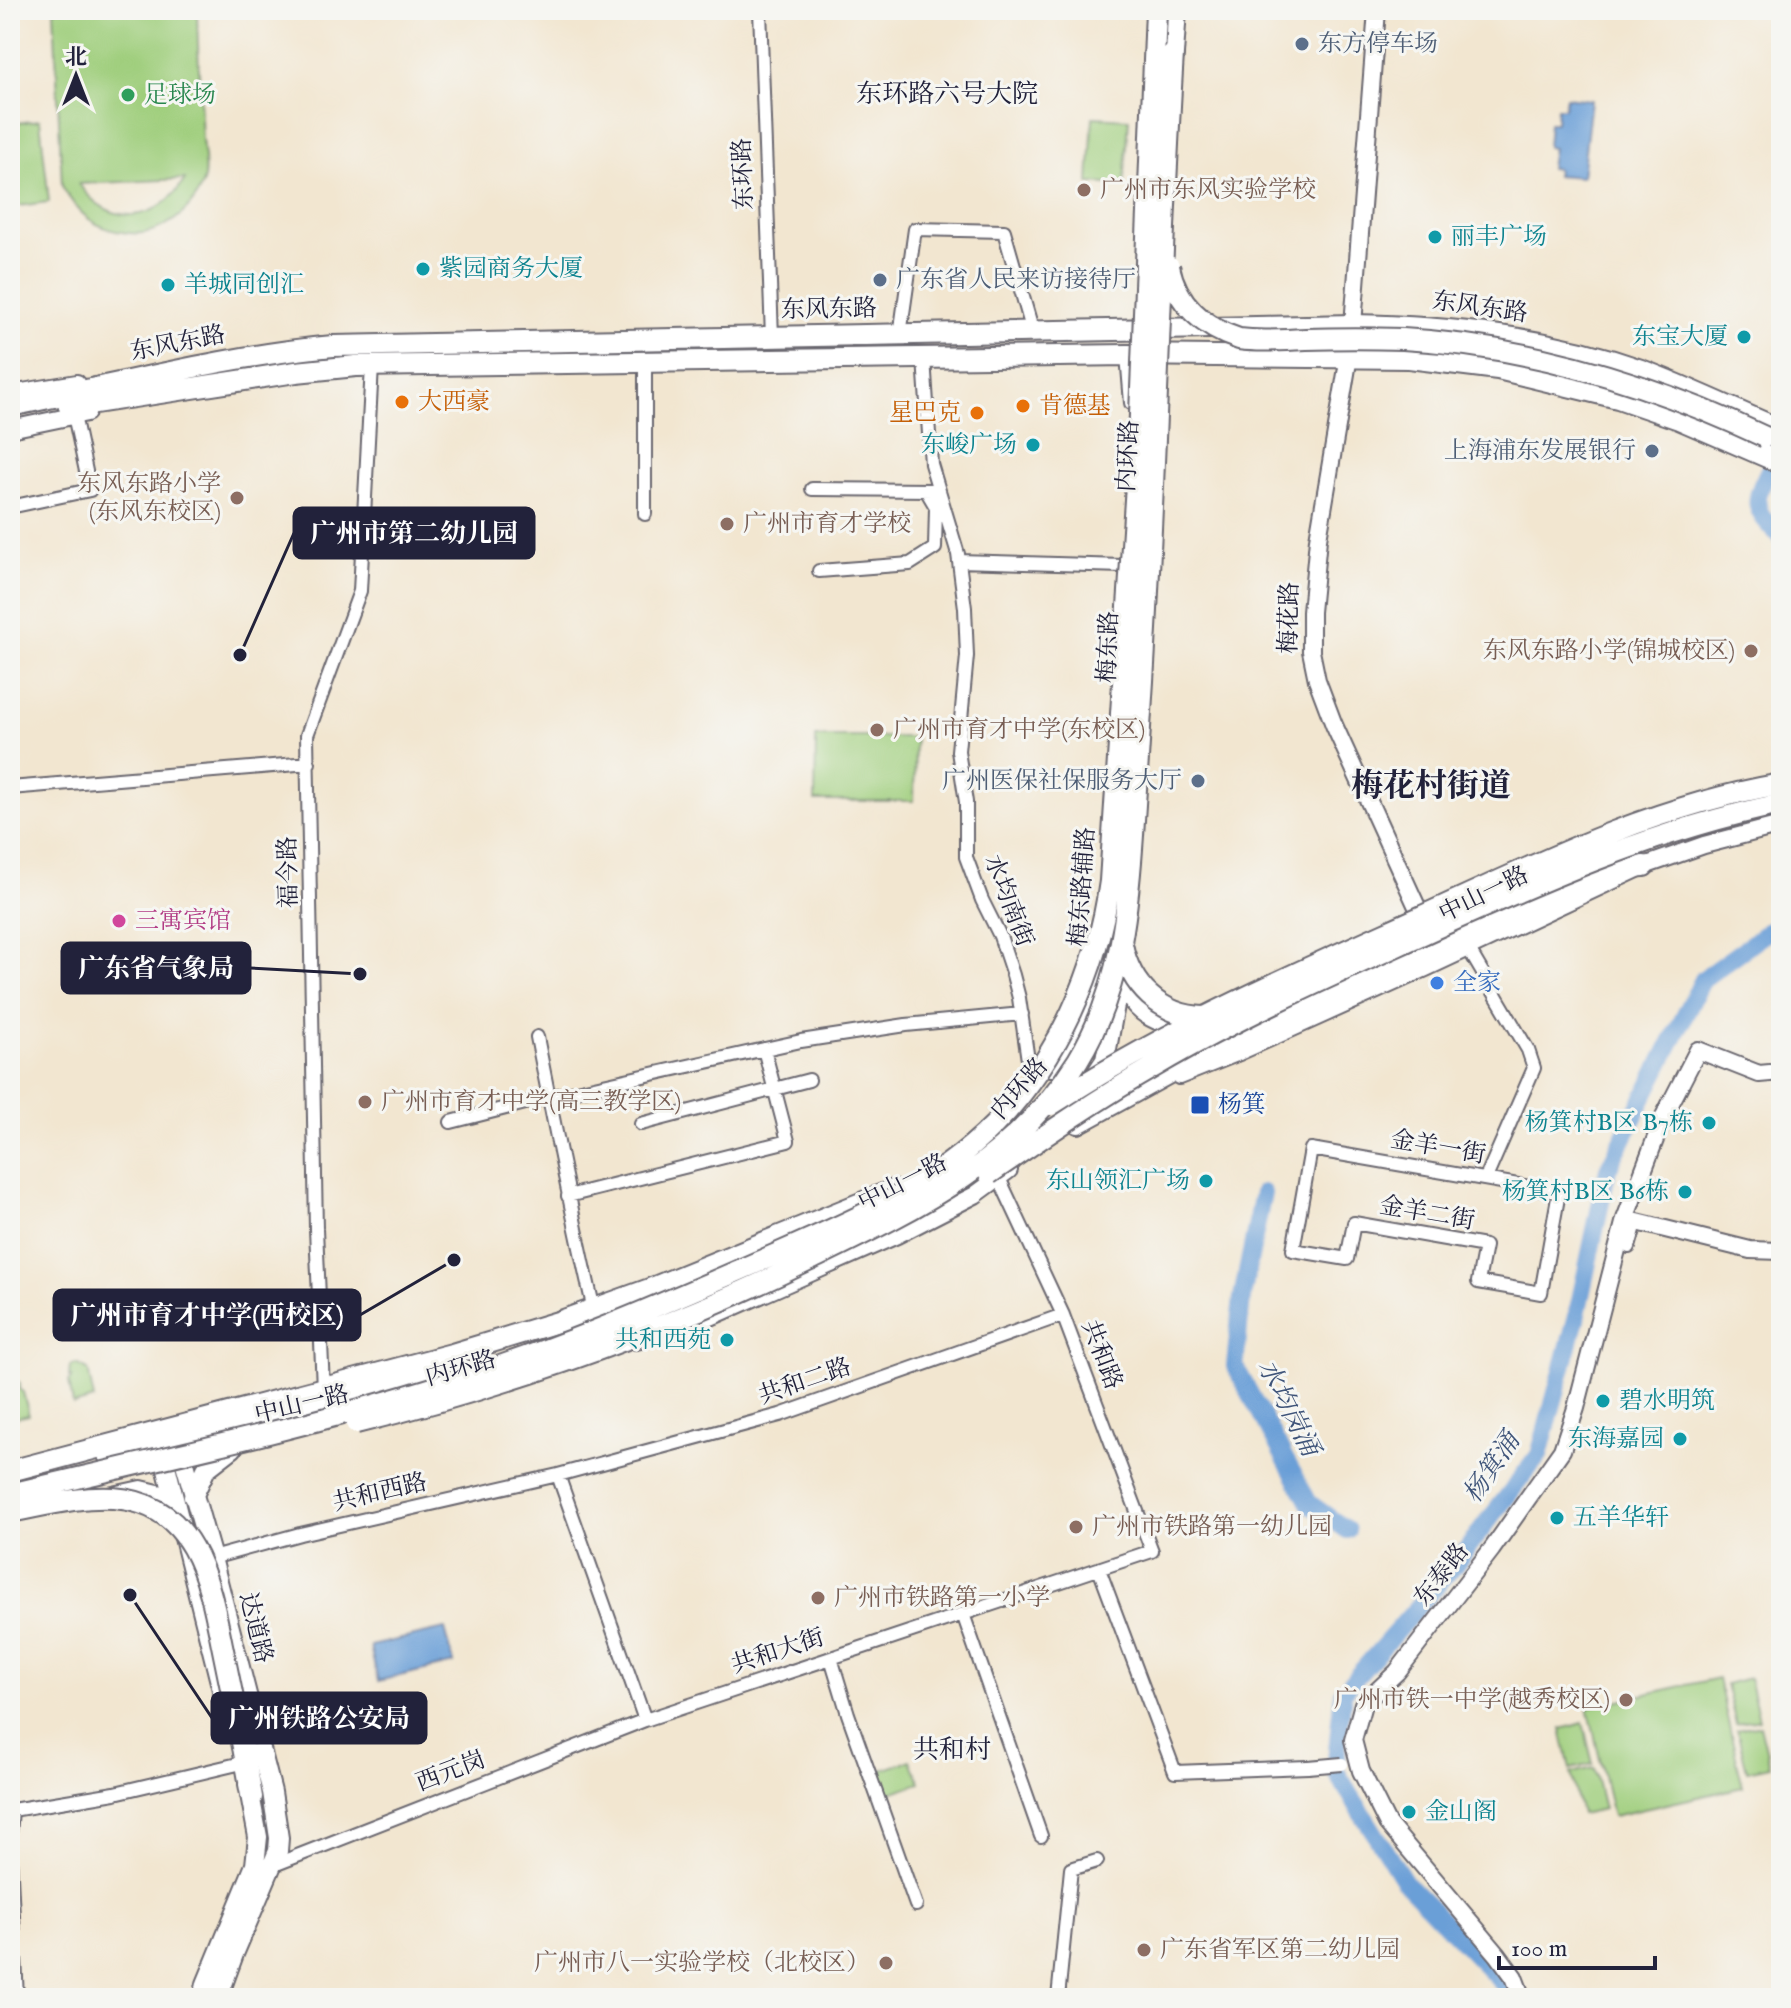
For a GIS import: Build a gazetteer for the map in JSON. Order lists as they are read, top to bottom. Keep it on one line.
{"streets":{"main road":["东风东路","内环路","梅东路","中山一路","达道路"],"street":["东环路","梅花路","福今路","水均南街","金羊一街","金羊二街","共和路","共和二路","共和西路","东泰路","共和大街","西元岗"]},"crossings":[["东环路","东风东路"],["东风东路","梅花路"],["东风东路","梅东路"],["东风东路","福今路"],["东风东路","水均南街"],["内环路","中山一路"],["梅东路","中山一路"],["福今路","中山一路"],["金羊一街","金羊二街"],["共和路","共和二路"],["共和路","共和大街"],["共和二路","共和西路"],["共和西路","达道路"],["达道路","西元岗"],["共和大街","西元岗"]],"districts":["东环路六号大院","梅花村街道","共和村"],"water":["水均岗涌","杨箕涌"],"places":{"other":["东方停车场","足球场","广州市东风实验学校","丽丰广场","紫园商务大厦","广东省人民来访接待厅","羊城同创汇","东宝大厦","大西豪","肯德基","星巴克","东峻广场","上海浦东发展银行","东风东路小学 (东风东校区)","广州市育才学校","东风东路小学(锦城校区)","广州市第二幼儿园","广州市育才中学(东校区)","广州医保社保服务大厅","三寓宾馆","广东省气象局","全家","广州市育才中学(高三教学区)","杨箕村B区 B7栋","东山领汇广场","杨箕村B区 B6栋","广州市育才中学(西校区)","共和西苑","碧水明筑","东海嘉园","五羊华轩","广州市铁路第一幼儿园","广州铁路公安局","广州市铁路第一小学","广州市铁一中学(越秀校区)","金山阁","广东省军区第二幼儿园","广州市八一实验学校（北校区）"],"transit":["杨箕"]},"scale_bar":"100 m","north":"top"}
